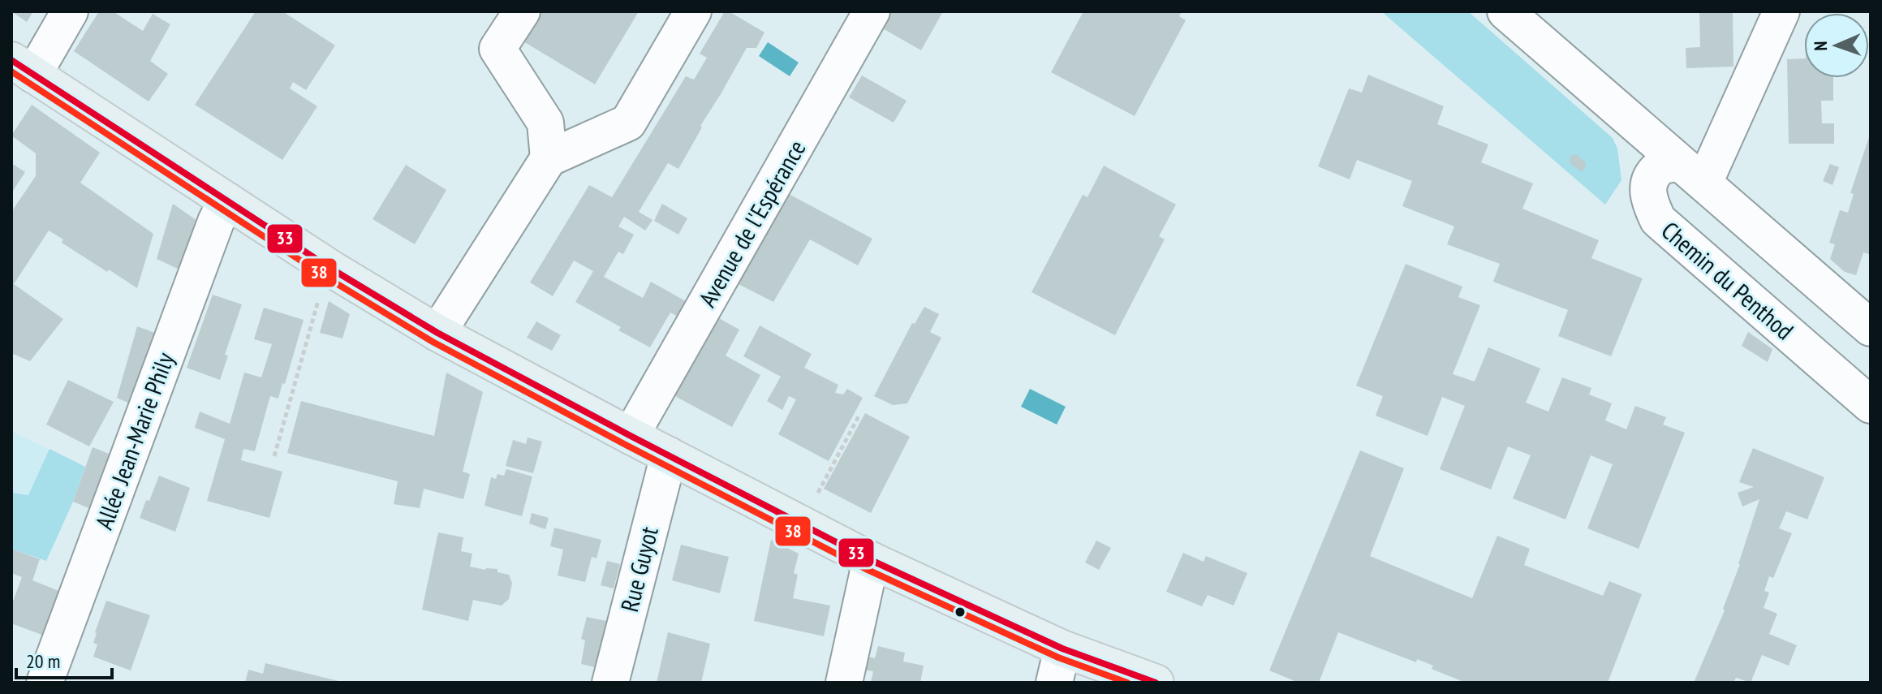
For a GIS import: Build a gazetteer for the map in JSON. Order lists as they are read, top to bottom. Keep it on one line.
{"streets":{"street":["Avenue de l'Espérance","Chemin du Penthod","Allée Jean-Marie Phily","Rue Guyot"]},"lines":["transit line 33","transit line 38"],"scale_bar":"20 m","north":"left"}
